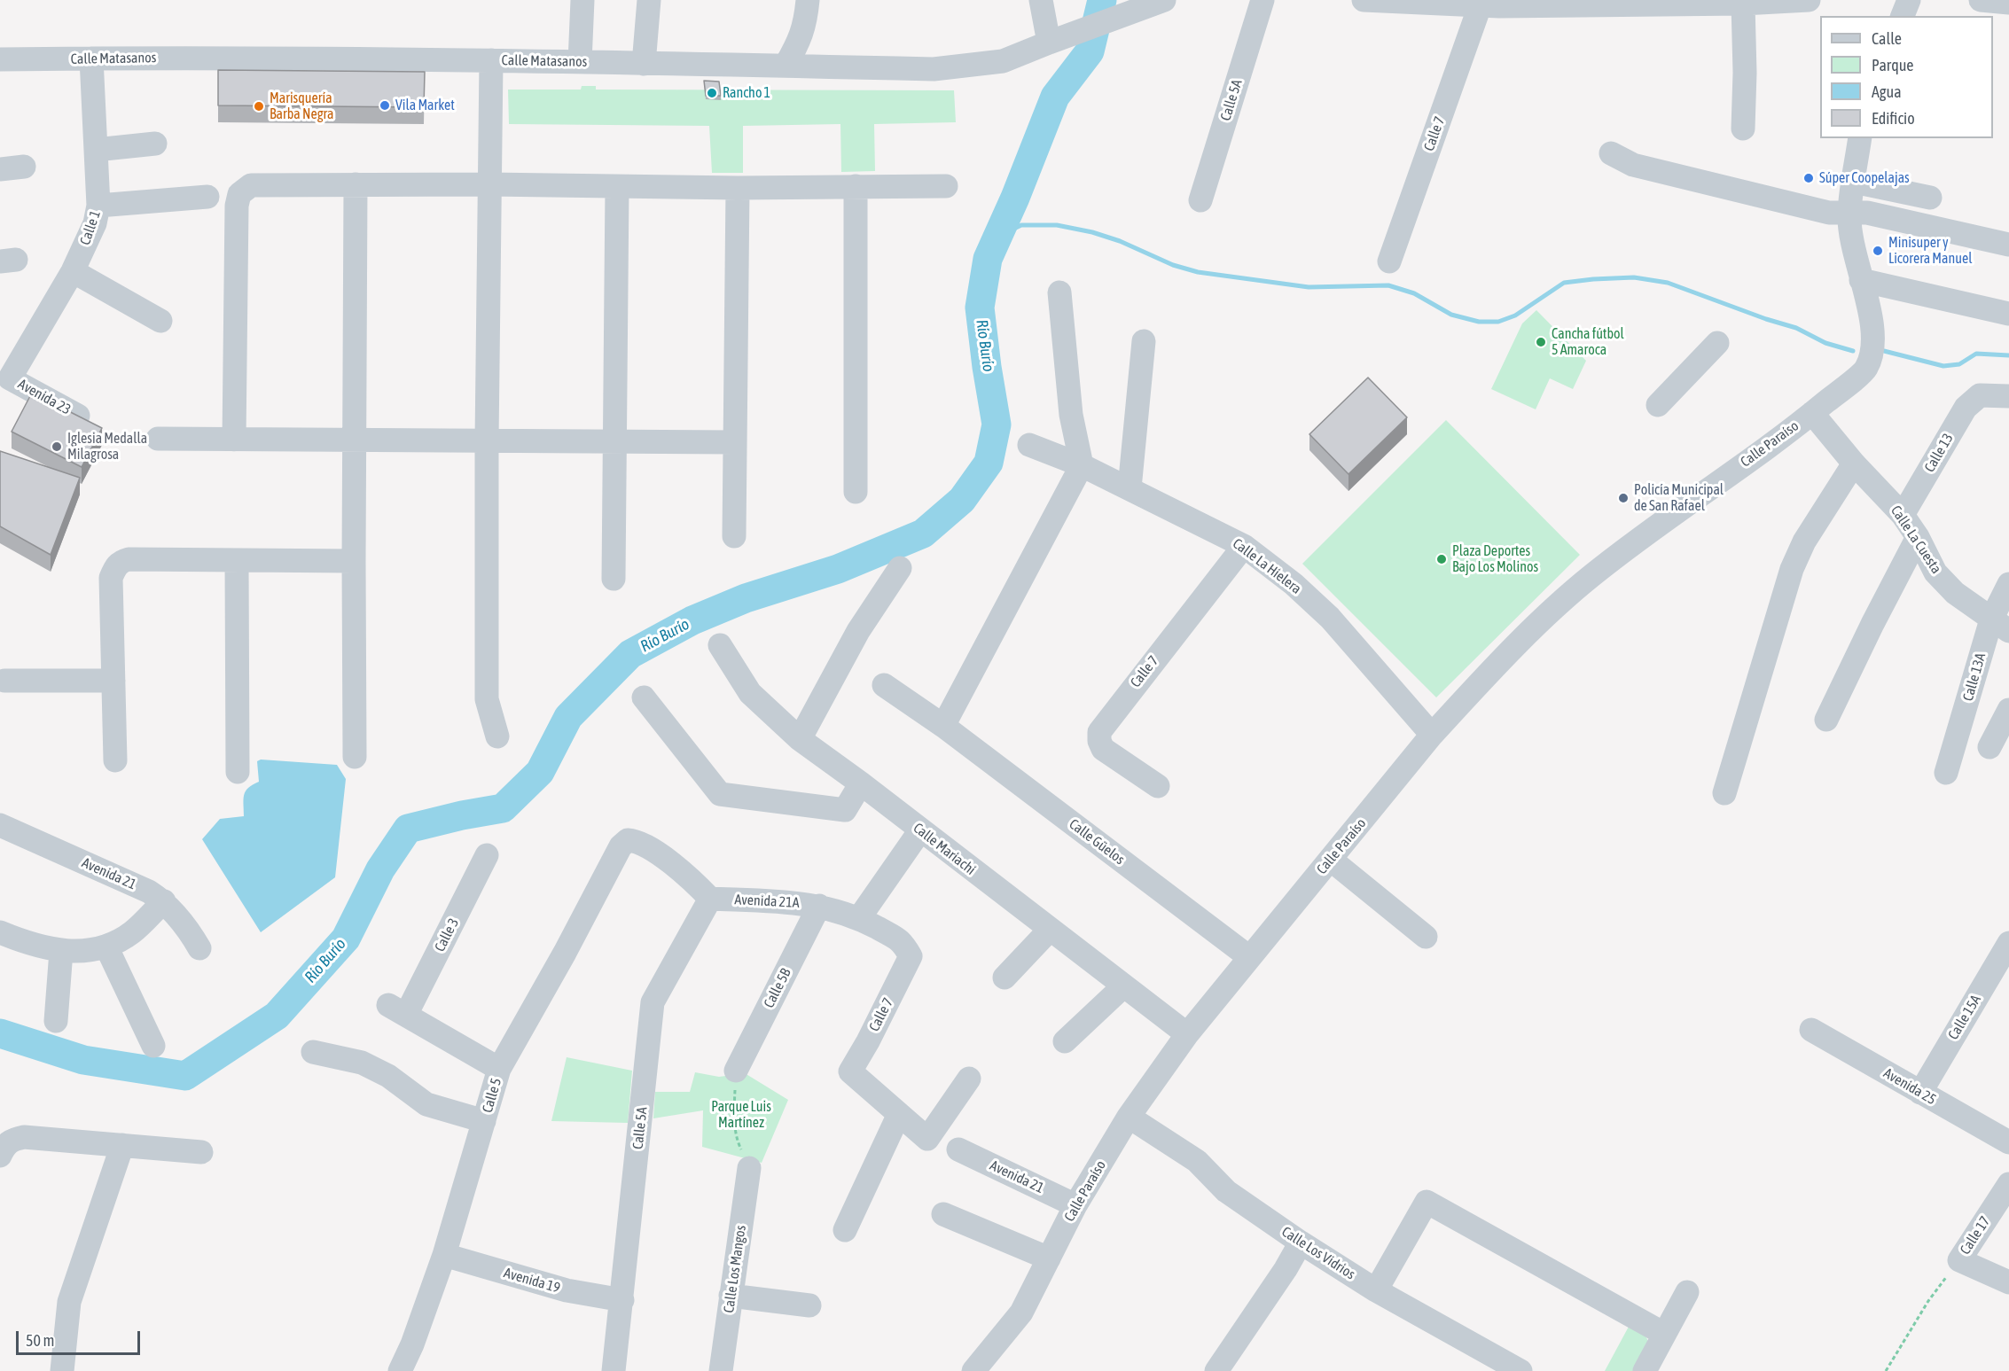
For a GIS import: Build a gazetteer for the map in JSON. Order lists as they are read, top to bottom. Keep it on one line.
{"streets":{"street":["Calle Matasanos","Calle 5A","Calle 7","Calle 1","Avenida 23","Calle Paraíso","Calle 13","Calle La Cuesta","Calle La Hielera","Calle 13A","Calle Güelos","Calle Mariachi","Avenida 21","Avenida 21A","Calle 3","Calle 5B","Calle 15A","Avenida 25","Calle 5","Calle 17","Calle Los Vidrios","Calle Los Mangos","Avenida 19"]},"crossings":[["Calle Matasanos","Calle 1"],["Calle 5A","Avenida 21A"],["Calle 5A","Calle 5"],["Calle 5A","Avenida 19"],["Calle 7","Calle La Hielera"],["Calle 7","Avenida 21A"],["Calle 1","Avenida 23"],["Calle Paraíso","Calle La Cuesta"],["Calle Paraíso","Calle La Hielera"],["Calle Paraíso","Calle Güelos"],["Calle Paraíso","Calle Mariachi"],["Calle Paraíso","Avenida 21"],["Calle Paraíso","Calle Los Vidrios"],["Calle 13","Calle La Cuesta"],["Calle La Cuesta","Calle 13A"],["Avenida 21A","Calle 5B"],["Avenida 21A","Calle 5"],["Calle 3","Calle 5"],["Calle 15A","Avenida 25"],["Calle 5","Avenida 19"]],"water":["Río Burío"],"parks":["Parque Luis Martínez"],"places":["Rancho 1","Vila Market","Marisquería Barba Negra","Súper Coopelajas","Minisuper y Licorera Manuel","Cancha fútbol 5 Amaroca","Iglesia Medalla Milagrosa","Policía Municipal de San Rafael","Plaza Deportes Bajo Los Molinos"],"legend":["Calle","Parque","Agua","Edificio"],"scale_bar":"50 m"}
